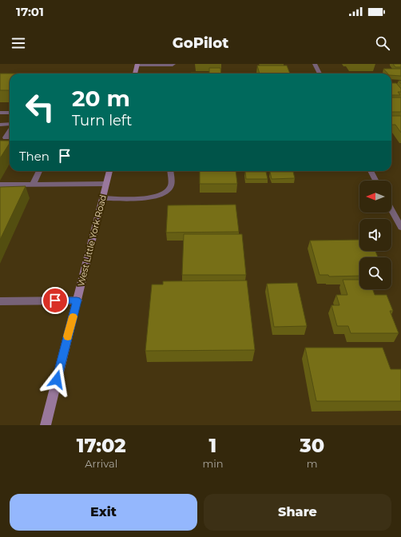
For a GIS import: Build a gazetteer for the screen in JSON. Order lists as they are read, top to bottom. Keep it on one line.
{"streets":{"main road":["West Little York Road"]},"north":"left","page":{"status":"17:01","header":"GoPilot","turn":["20 m","Turn left"],"then":"Then","eta":["17:02","Arrival","1","min","30","m"],"buttons":["Exit","Share"]}}
